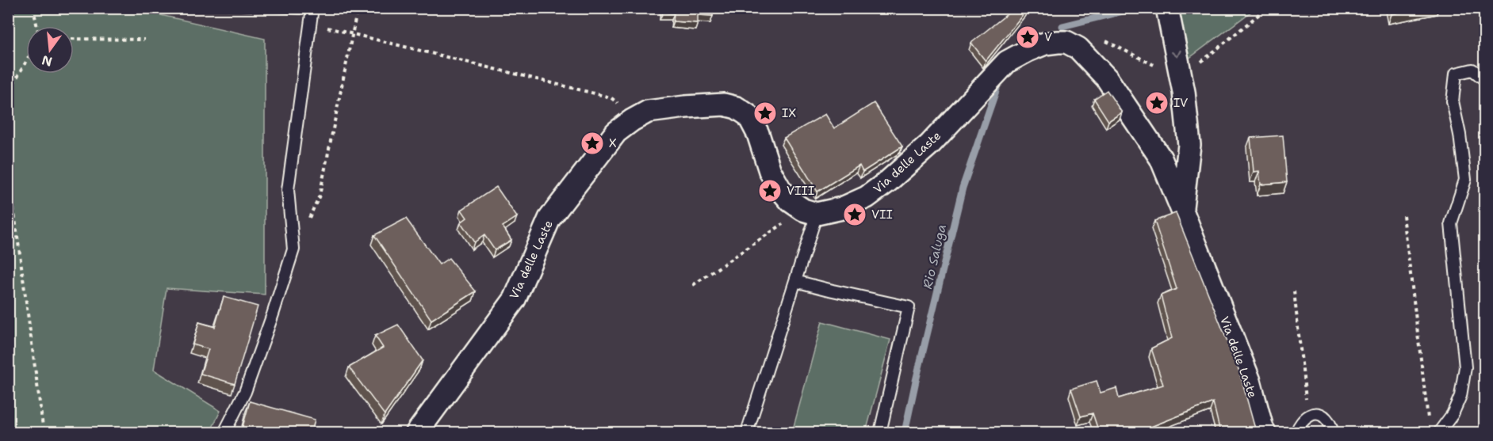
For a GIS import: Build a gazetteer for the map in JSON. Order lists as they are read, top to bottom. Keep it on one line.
{"streets":{"street":["Via delle Laste"]},"water":["Rio Saluga"],"places":{"place":["V","IV","IX","X","VIII","VII"]},"north":"bottom"}
